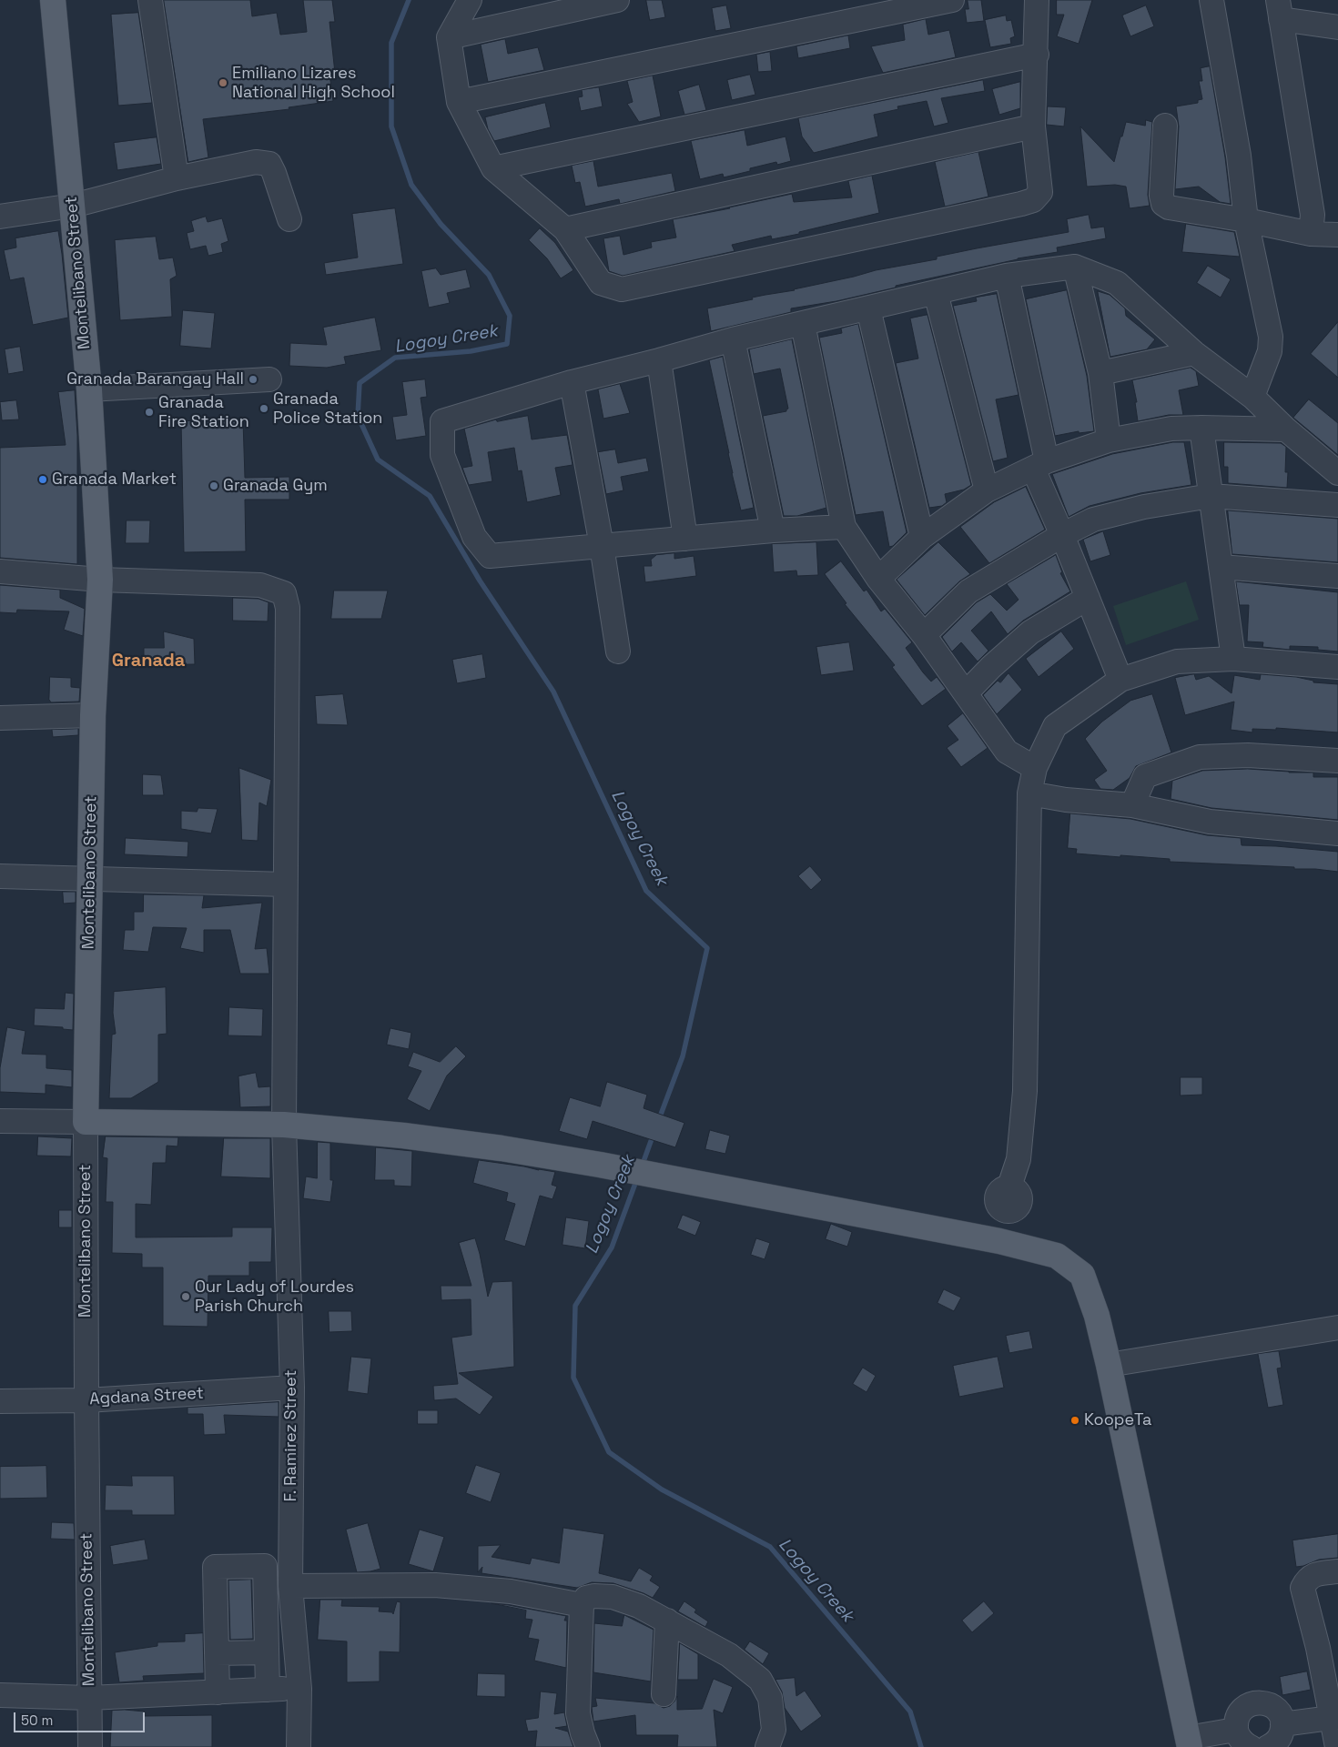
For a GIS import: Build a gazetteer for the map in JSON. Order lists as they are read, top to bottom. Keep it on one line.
{"streets":{"main road":["Montelibano Street"],"street":["Agdana Street","F. Ramirez Street"]},"crossings":[["Montelibano Street","Agdana Street"],["Montelibano Street","F. Ramirez Street"],["Agdana Street","F. Ramirez Street"]],"districts":["Granada"],"water":["Logoy Creek"],"places":["Emiliano Lizares National High School","Granada Barangay Hall","Granada Police Station","Granada Fire Station","Granada Market","Granada Gym","Our Lady of Lourdes Parish Church","KoopeTa"],"scale_bar":"50 m"}
